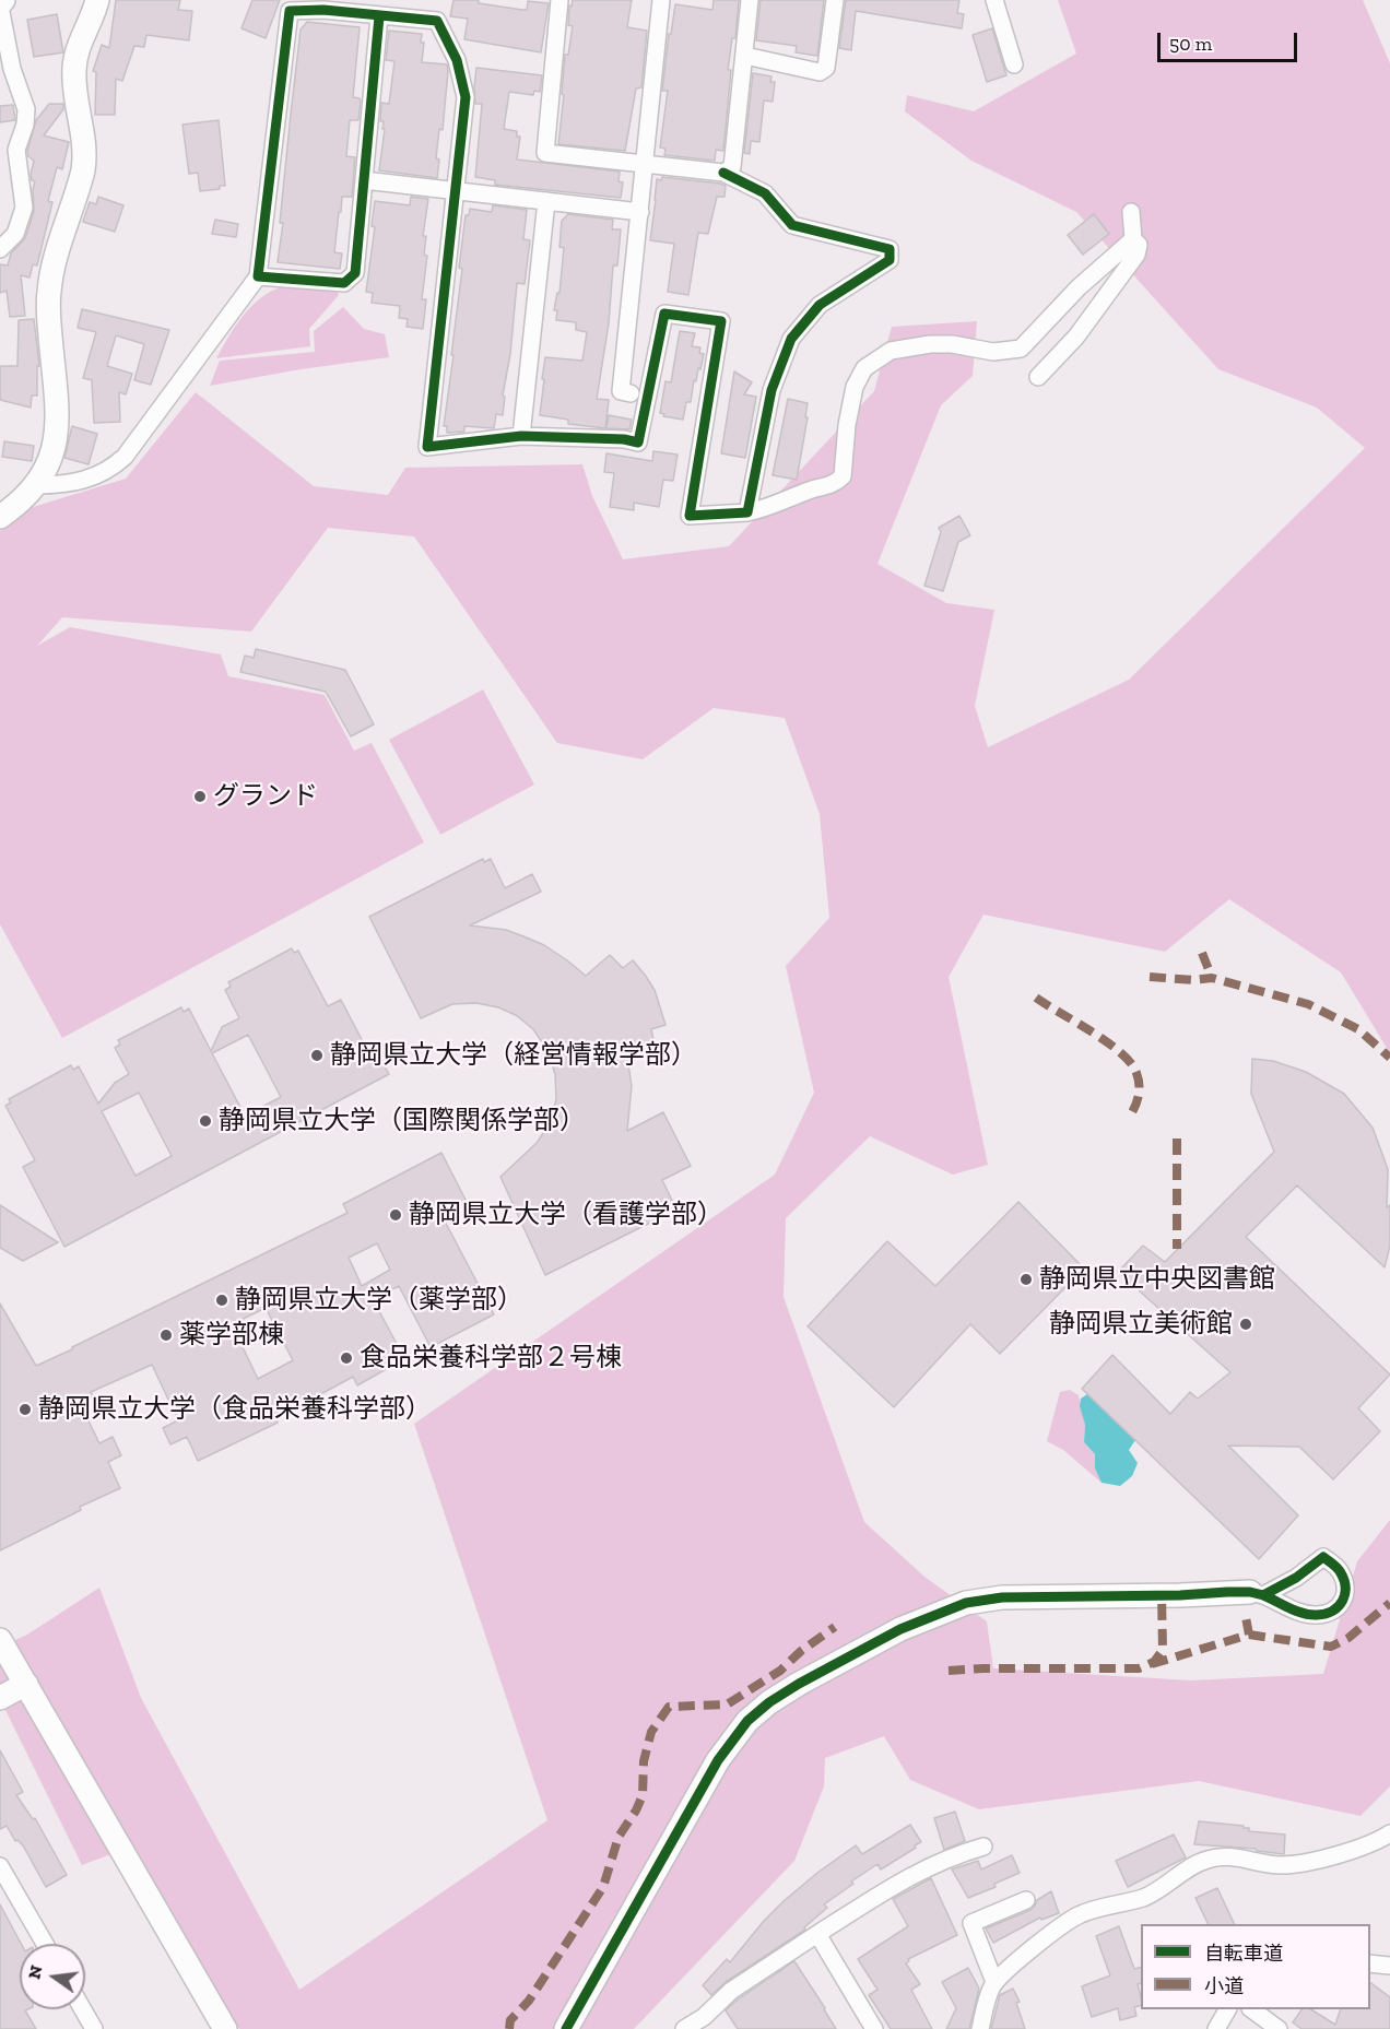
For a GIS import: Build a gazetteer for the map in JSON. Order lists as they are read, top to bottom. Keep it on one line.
{"places":["グランド","静岡県立大学（経営情報学部）","静岡県立大学（国際関係学部）","静岡県立大学（看護学部）","静岡県立中央図書館","静岡県立大学（薬学部）","静岡県立美術館","薬学部棟","食品栄養科学部２号棟","静岡県立大学（食品栄養科学部）"],"legend":["自転車道","小道"],"scale_bar":"50 m","north":"left"}
